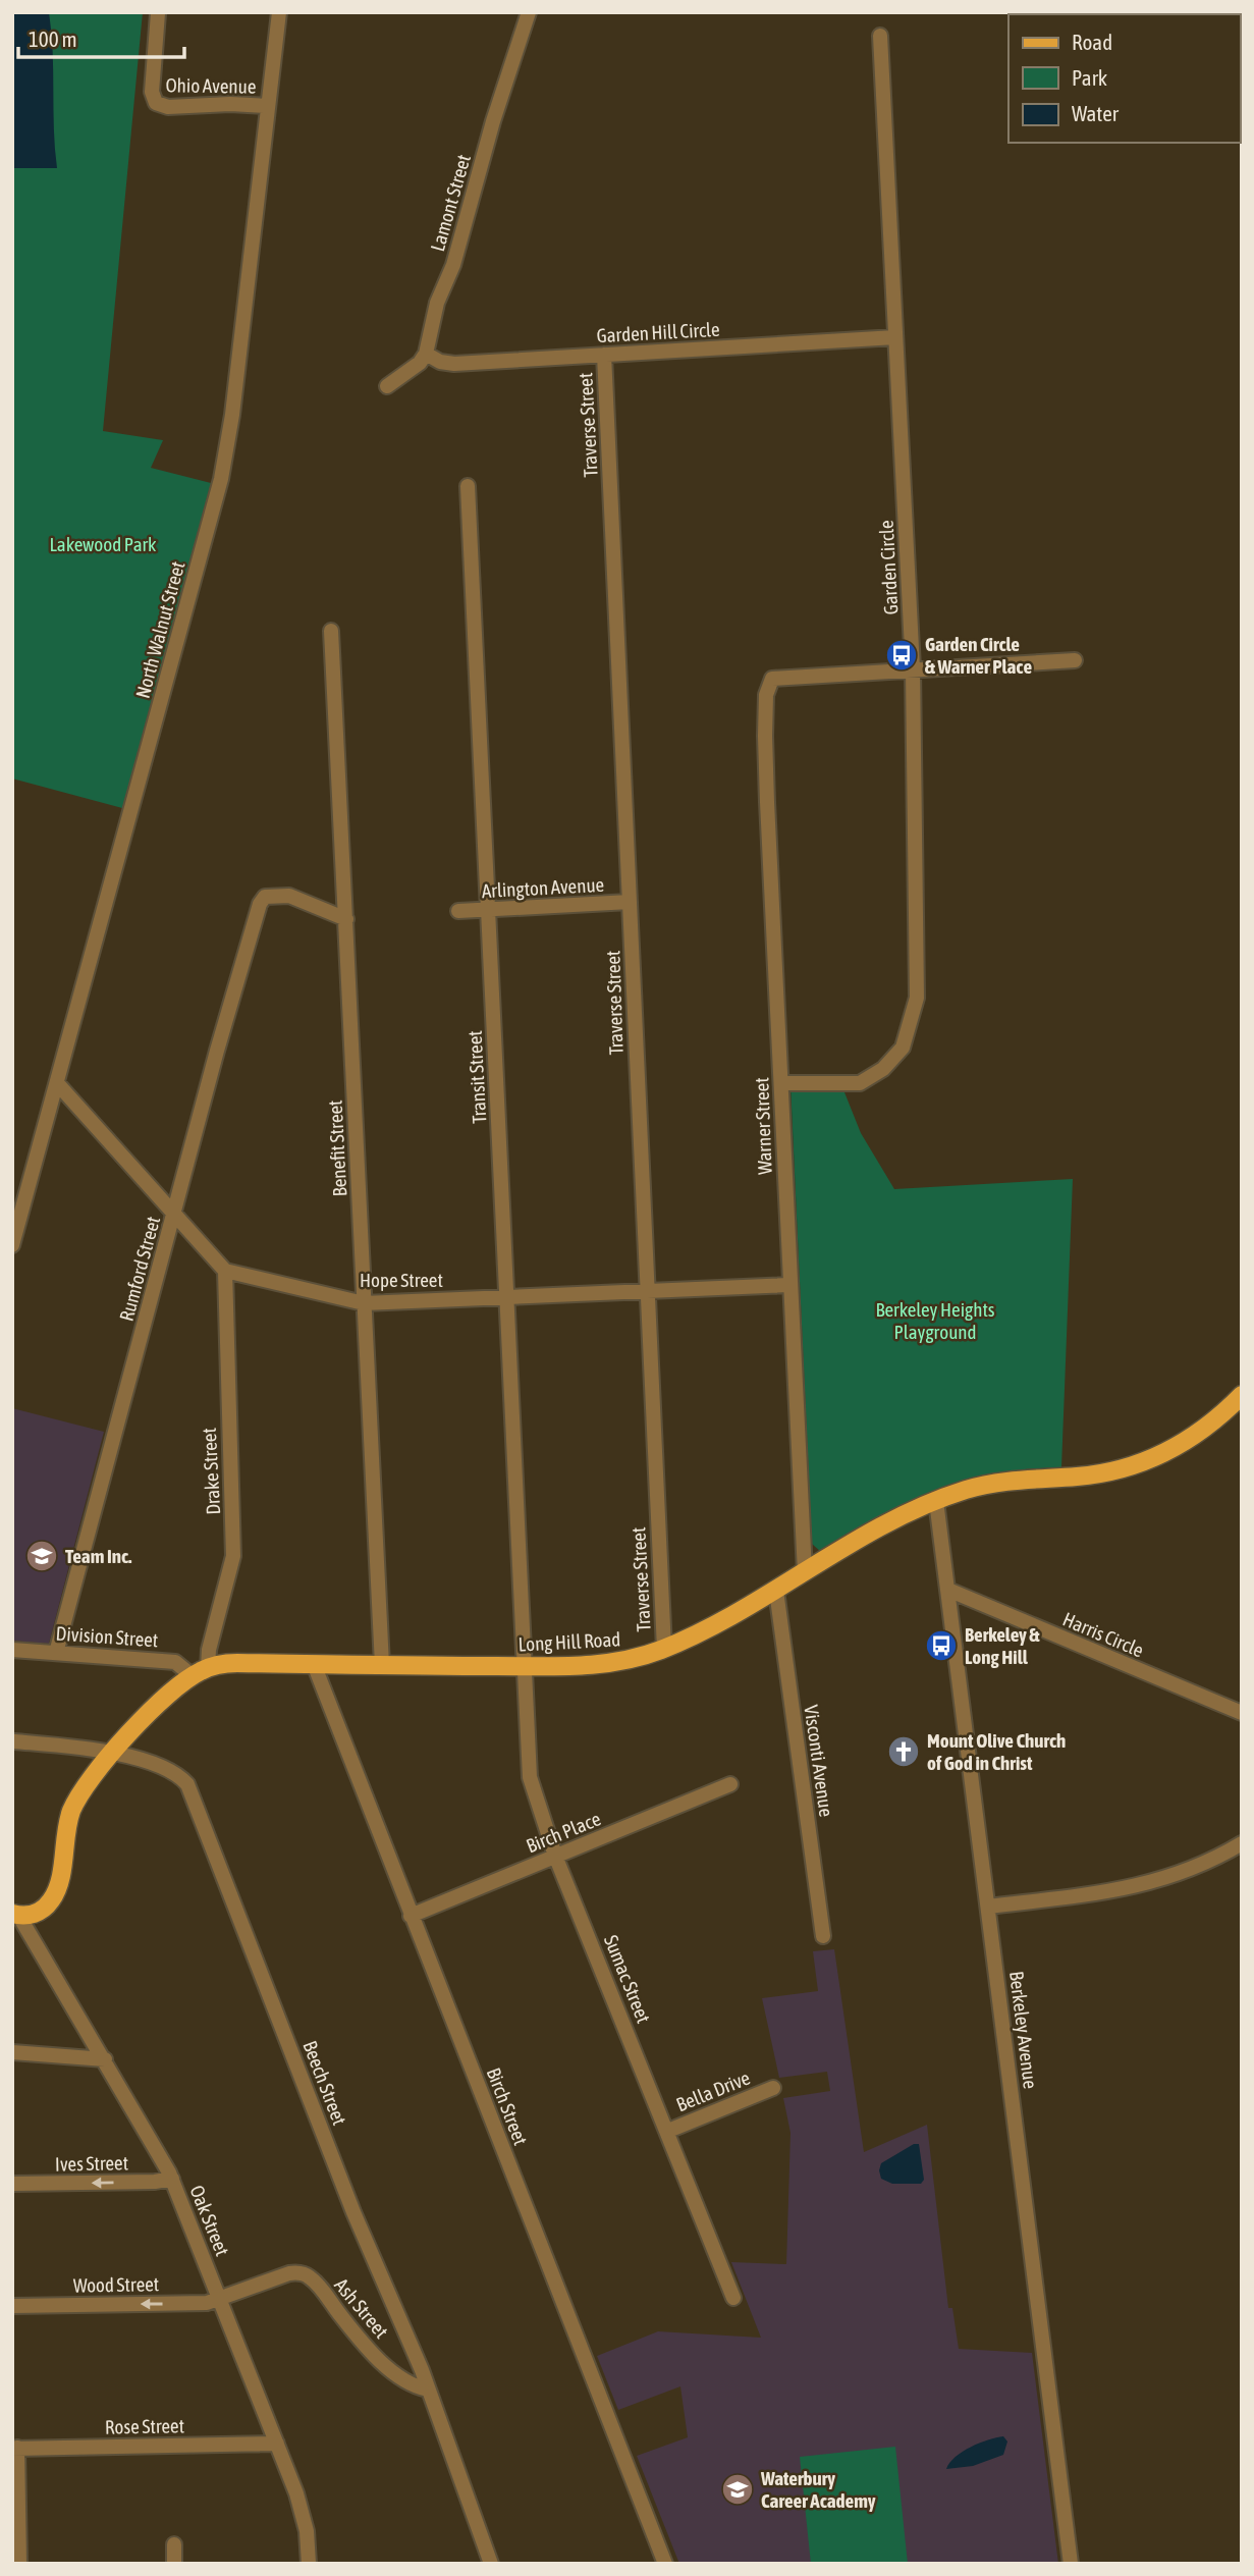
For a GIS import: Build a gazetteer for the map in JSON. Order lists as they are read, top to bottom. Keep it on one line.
{"streets":{"main road":["Long Hill Road"],"street":["Ohio Avenue","Lamont Street","Garden Hill Circle","Traverse Street","Garden Circle","North Walnut Street","Arlington Avenue","Transit Street","Warner Street","Benefit Street","Rumford Street","Hope Street","Drake Street","Harris Circle","Division Street","Visconti Avenue","Birch Place","Sumac Street","Berkeley Avenue","Beech Street","Bella Drive","Birch Street","Ives Street","Oak Street","Wood Street","Ash Street","Rose Street"]},"crossings":[["Ohio Avenue","North Walnut Street"],["Lamont Street","Garden Hill Circle"],["Garden Hill Circle","Traverse Street"],["Garden Hill Circle","Garden Circle"],["Traverse Street","Arlington Avenue"],["Traverse Street","Hope Street"],["Traverse Street","Long Hill Road"],["Garden Circle","Warner Street"],["Arlington Avenue","Transit Street"],["Transit Street","Hope Street"],["Transit Street","Long Hill Road"],["Transit Street","Sumac Street"],["Warner Street","Hope Street"],["Warner Street","Long Hill Road"],["Benefit Street","Rumford Street"],["Benefit Street","Hope Street"],["Benefit Street","Long Hill Road"],["Rumford Street","Division Street"],["Hope Street","Drake Street"],["Drake Street","Division Street"],["Drake Street","Long Hill Road"],["Harris Circle","Berkeley Avenue"],["Division Street","Long Hill Road"],["Long Hill Road","Visconti Avenue"],["Long Hill Road","Sumac Street"],["Long Hill Road","Berkeley Avenue"],["Long Hill Road","Birch Street"],["Birch Place","Sumac Street"],["Birch Place","Birch Street"],["Sumac Street","Bella Drive"],["Beech Street","Ash Street"],["Ives Street","Oak Street"],["Oak Street","Wood Street"],["Oak Street","Ash Street"],["Oak Street","Rose Street"],["Wood Street","Ash Street"]],"one_way":["Wood Street"],"parks":["Lakewood Park","Berkeley Heights Playground"],"places":{"bus stop":["Garden Circle & Warner Place","Berkeley & Long Hill"],"school or university":["Team Inc.","Waterbury Career Academy"],"church":["Mount Olive Church of God in Christ"]},"legend":["Road","Park","Water"],"scale_bar":"100 m"}
